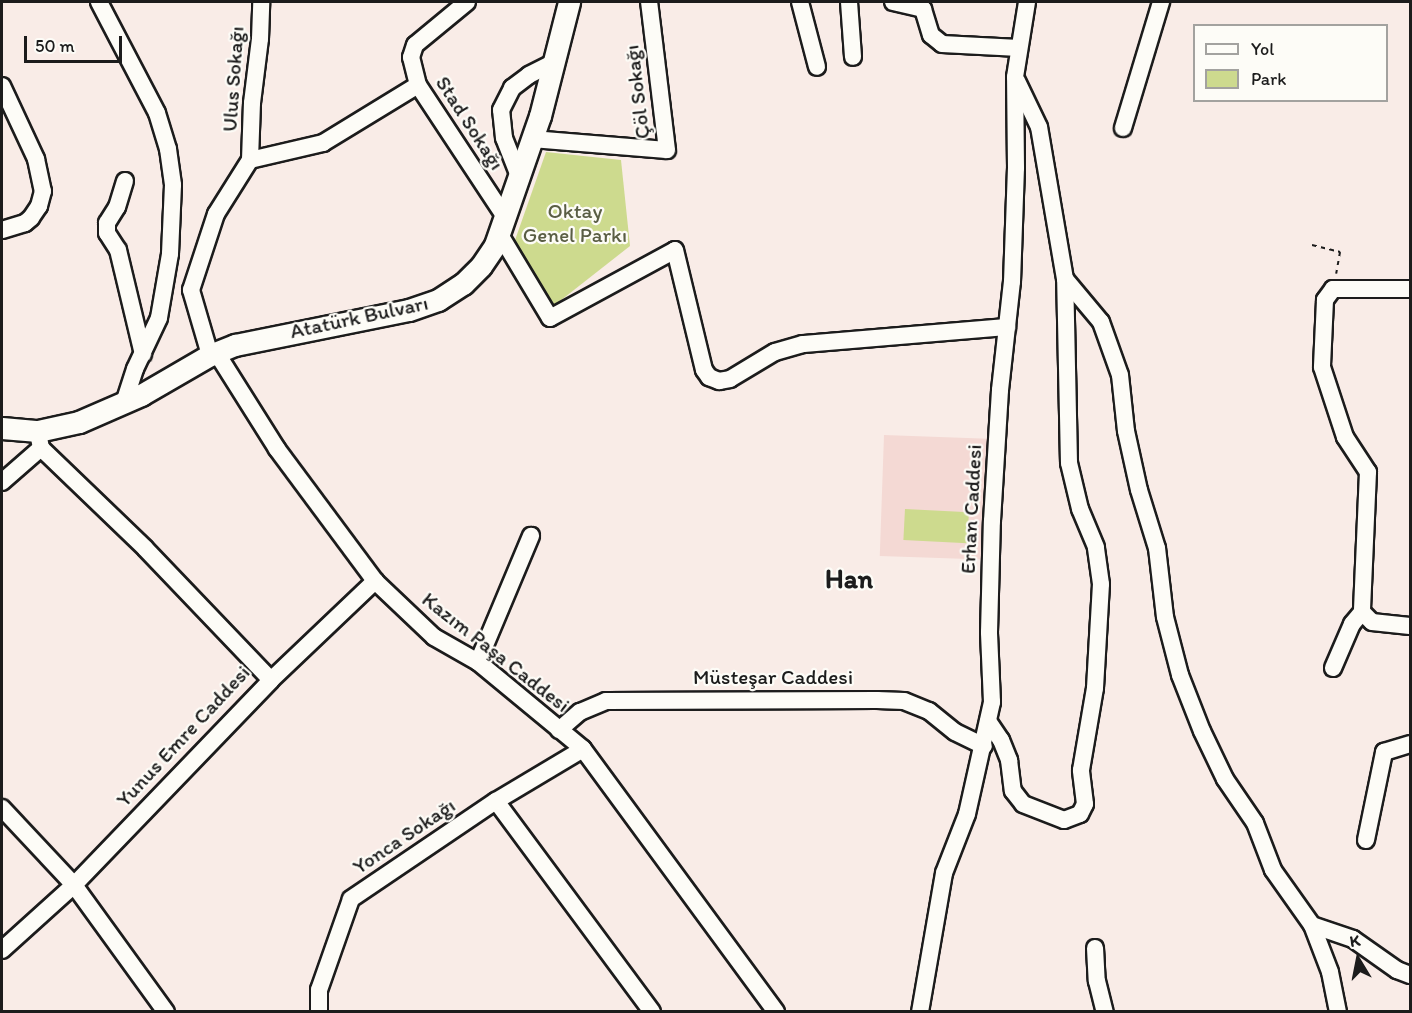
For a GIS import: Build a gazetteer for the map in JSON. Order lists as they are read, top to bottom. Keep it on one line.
{"streets":{"main road":["Atatürk Bulvarı"],"street":["Ulus Sokağı","Çöl Sokağı","Stad Sokağı","Erhan Caddesi","Kazım Paşa Caddesi","Müsteşar Caddesi","Yunus Emre Caddesi","Yonca Sokağı"]},"crossings":[["Ulus Sokağı","Kazım Paşa Caddesi"],["Çöl Sokağı","Atatürk Bulvarı"],["Stad Sokağı","Atatürk Bulvarı"],["Stad Sokağı","Erhan Caddesi"],["Atatürk Bulvarı","Kazım Paşa Caddesi"],["Atatürk Bulvarı","Yunus Emre Caddesi"],["Erhan Caddesi","Müsteşar Caddesi"],["Kazım Paşa Caddesi","Müsteşar Caddesi"],["Kazım Paşa Caddesi","Yonca Sokağı"]],"districts":["Han"],"parks":["Oktay Genel Parkı"],"legend":["Yol","Park"],"scale_bar":"50 m","north":"top"}
